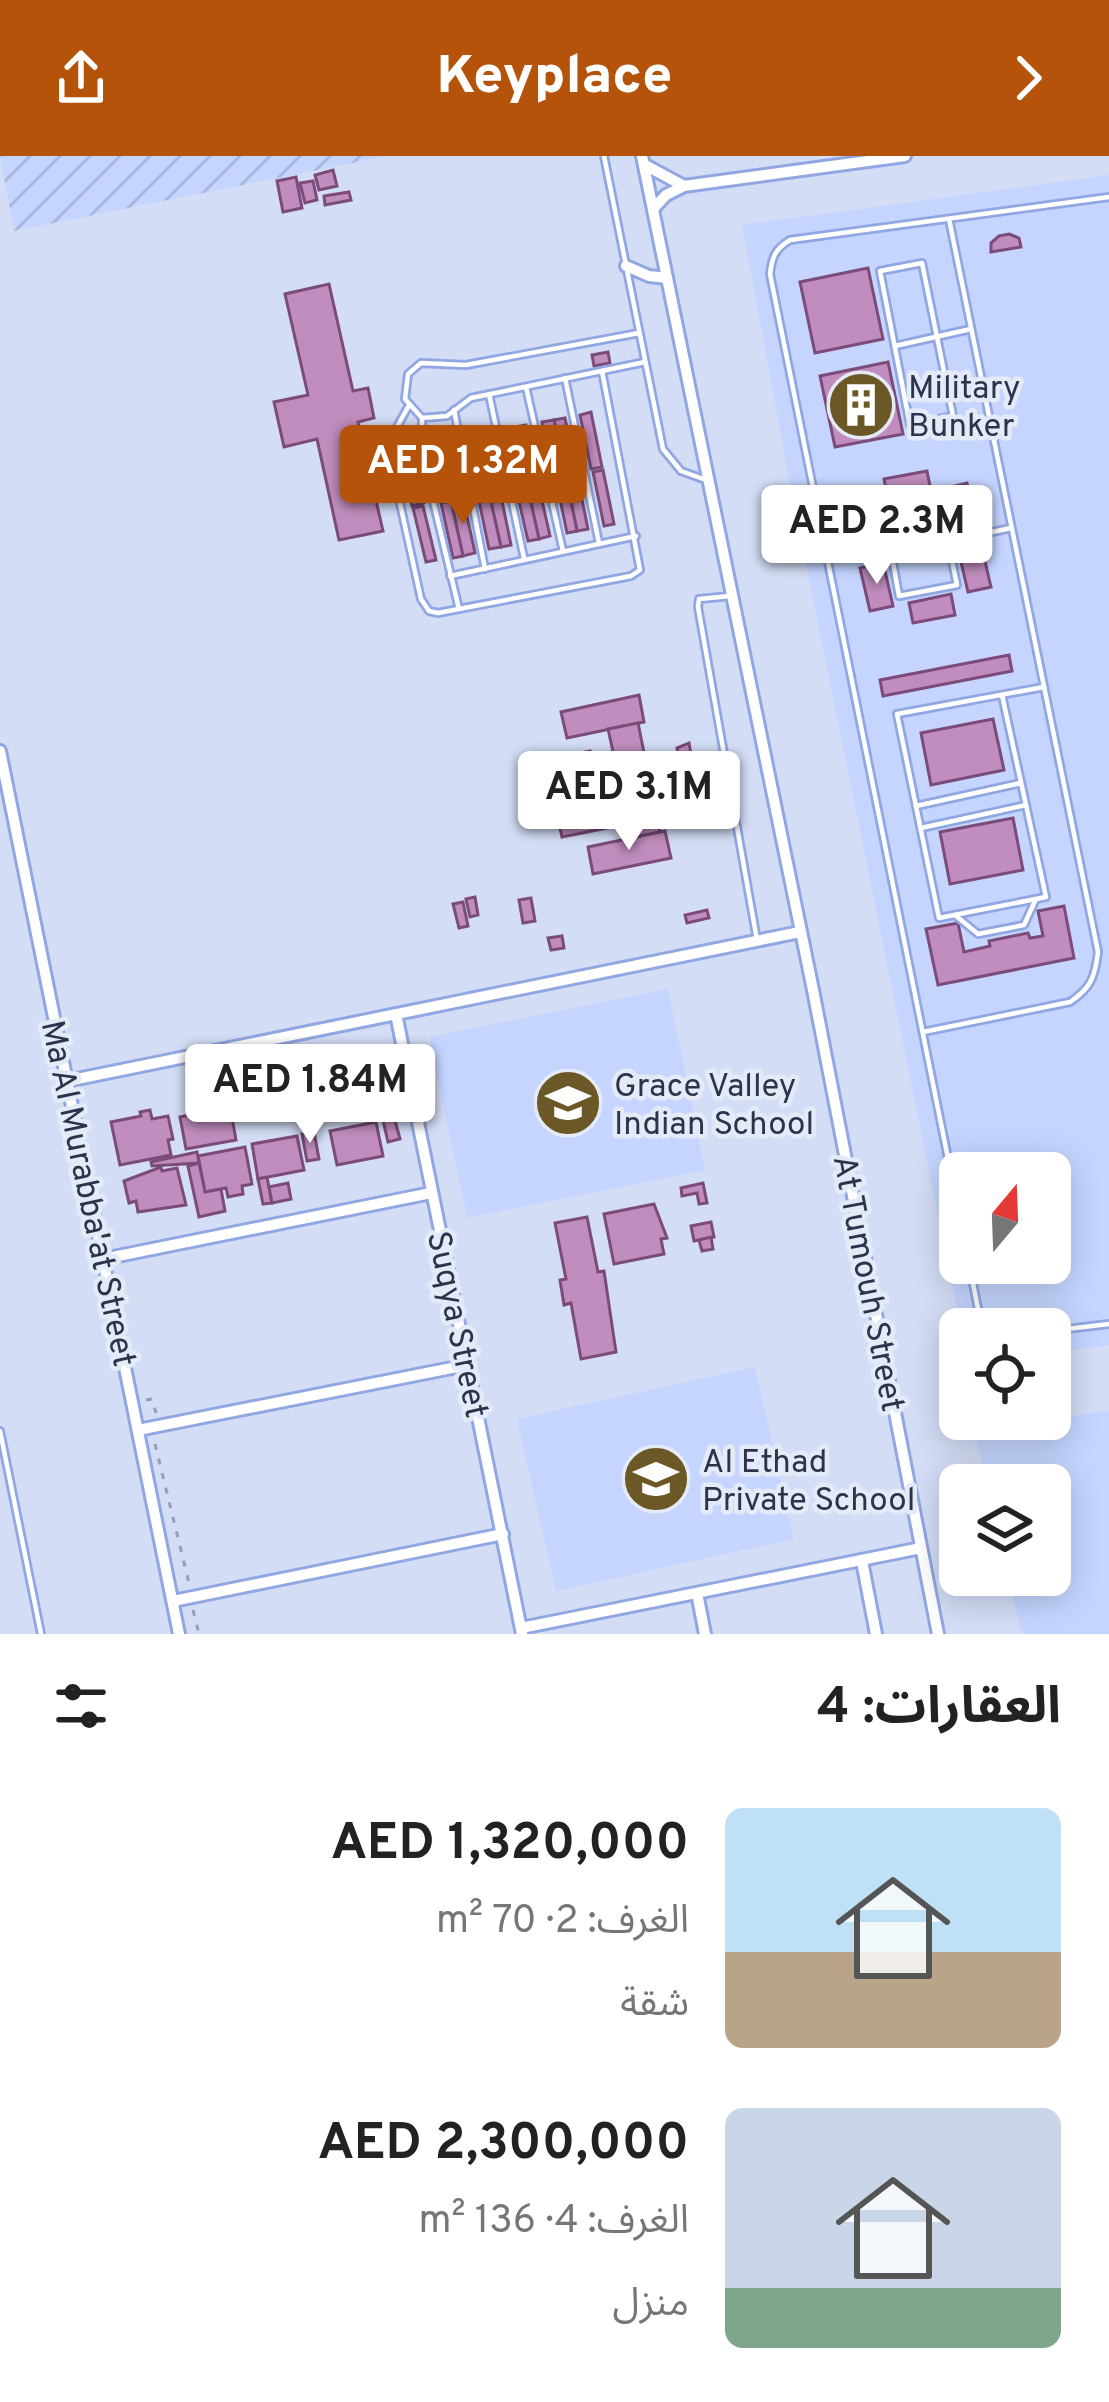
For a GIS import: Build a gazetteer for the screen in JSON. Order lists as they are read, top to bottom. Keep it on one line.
{"streets":{"street":["Ma Al Murabba'at Street","At Tumouh Street","Suqya Street"]},"places":{"building":["Military Bunker"],"school or university":["Grace Valley Indian School","Al Ethad Private School"]},"north":"top","page":{"header":"Keyplace","price":["AED 1.32M","AED 2.3M","AED 3.1M","AED 1.84M"],"heading":"العقارات: 4","list":[{"name":"AED 1,320,000","note":"الغرف: 2 · 70 m² · شقة"},{"name":"AED 2,300,000","note":"الغرف: 4 · 136 m² · منزل"}]}}
